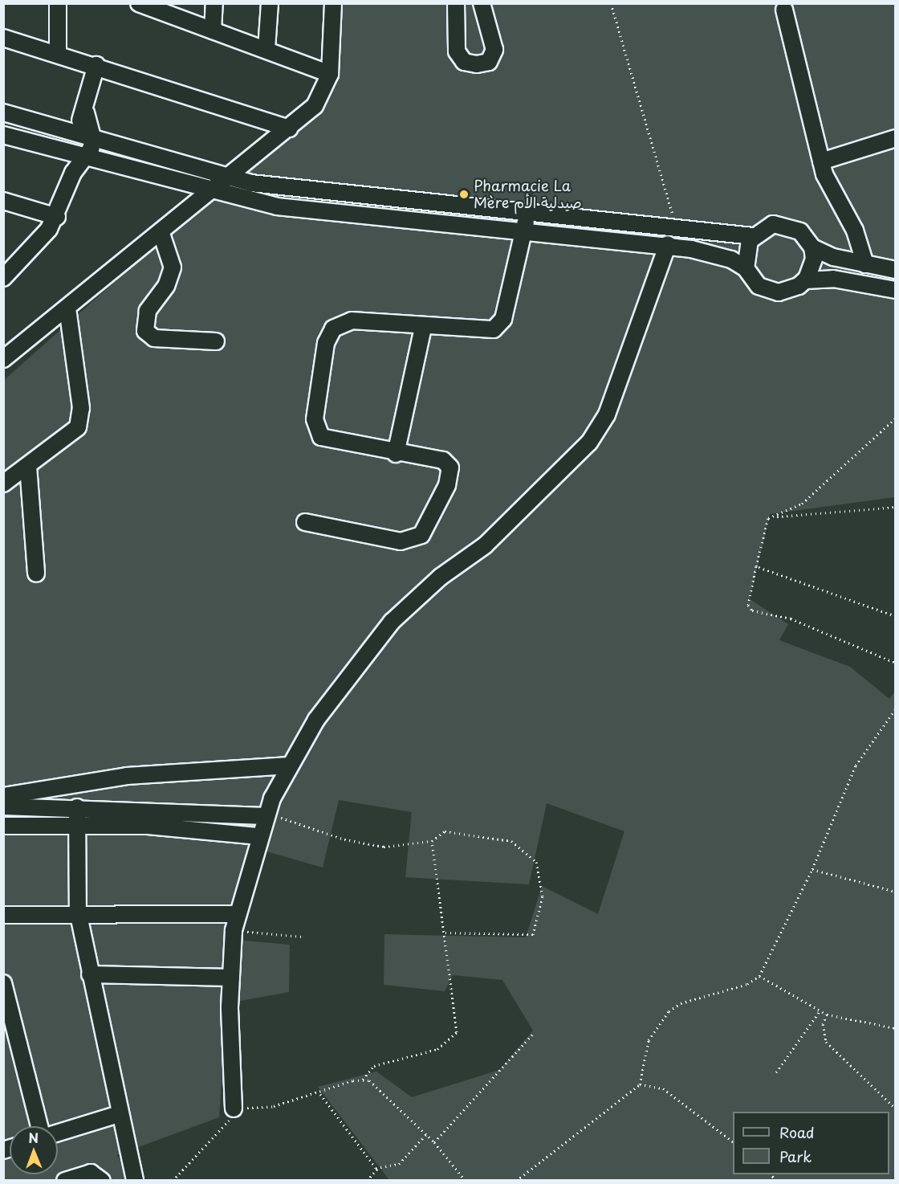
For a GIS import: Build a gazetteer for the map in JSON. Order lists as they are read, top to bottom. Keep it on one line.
{"places":["Pharmacie La Mère صيدلية الأم"],"legend":["Road","Park"],"north":"top"}
